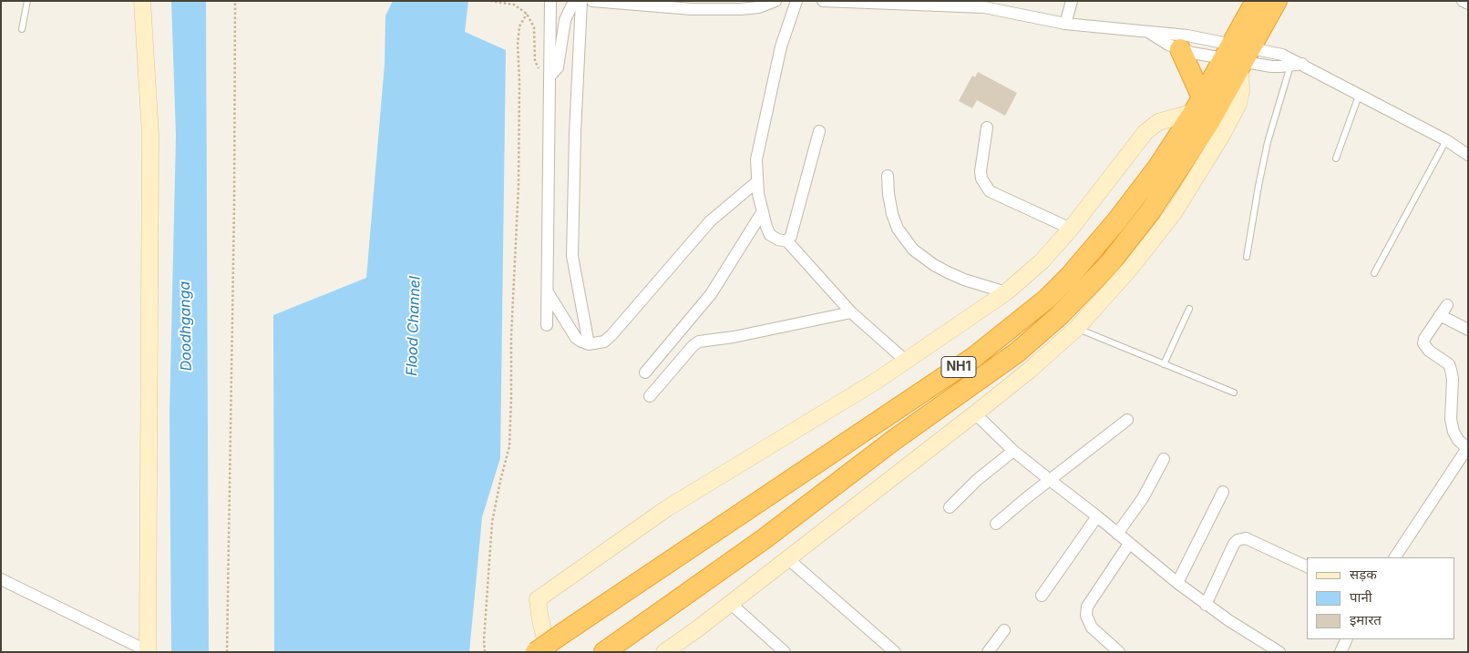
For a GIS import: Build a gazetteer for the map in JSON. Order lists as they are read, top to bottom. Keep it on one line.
{"streets":{"highway":["NH1"]},"water":["Doodhganga","Flood Channel"],"legend":["सड़क","पानी","इमारत"]}
